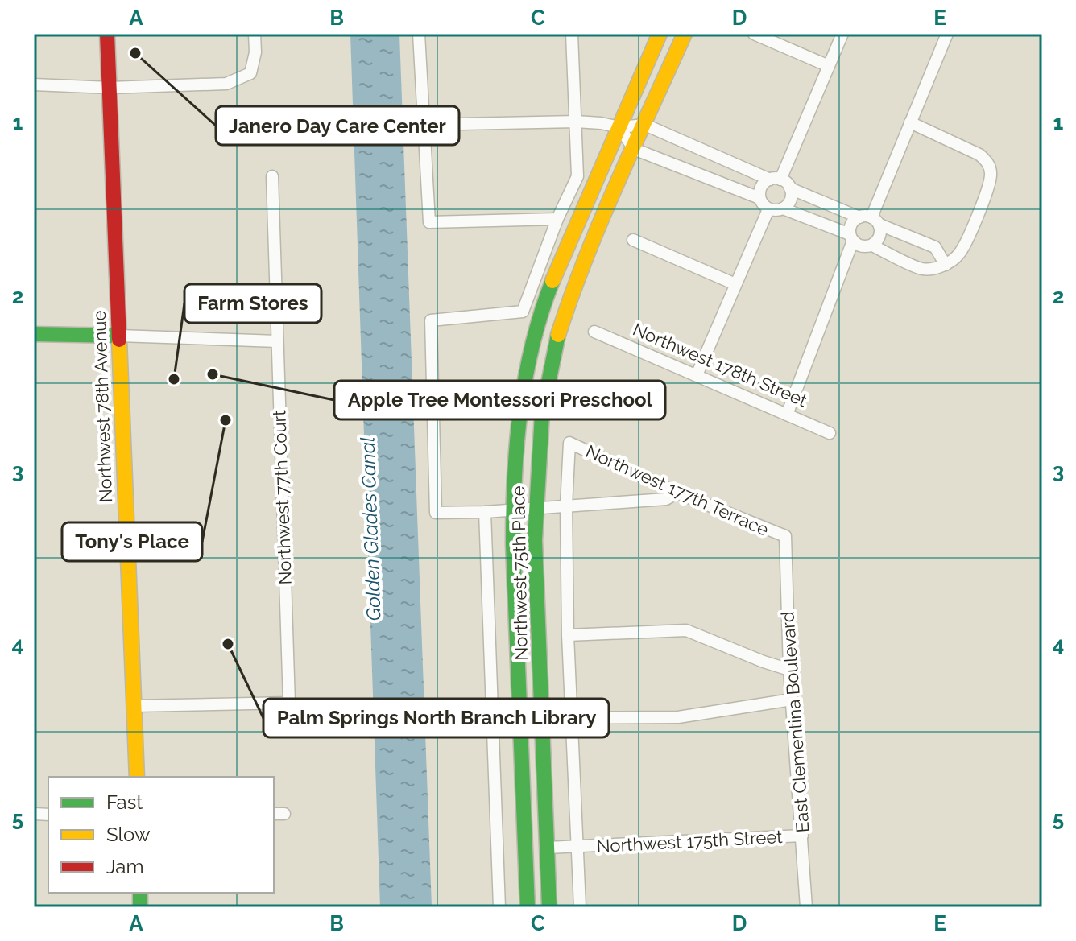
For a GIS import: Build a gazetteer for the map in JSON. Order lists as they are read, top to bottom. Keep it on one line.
{"streets":{"street":["Northwest 178th Street","Northwest 78th Avenue","Northwest 177th Terrace","Northwest 77th Court","Northwest 75th Place","East Clementina Boulevard","Northwest 175th Street"]},"crossings":[["Northwest 78th Avenue","Northwest 77th Court"],["Northwest 177th Terrace","East Clementina Boulevard"],["Northwest 75th Place","Northwest 175th Street"],["East Clementina Boulevard","Northwest 175th Street"]],"water":["Golden Glades Canal"],"places":["Janero Day Care Center","Apple Tree Montessori Preschool","Farm Stores","Tony's Place","Palm Springs North Branch Library"],"legend":["Fast","Slow","Jam"],"grid":{"columns":["A","B","C","D","E"],"rows":["1","2","3","4","5"]}}
